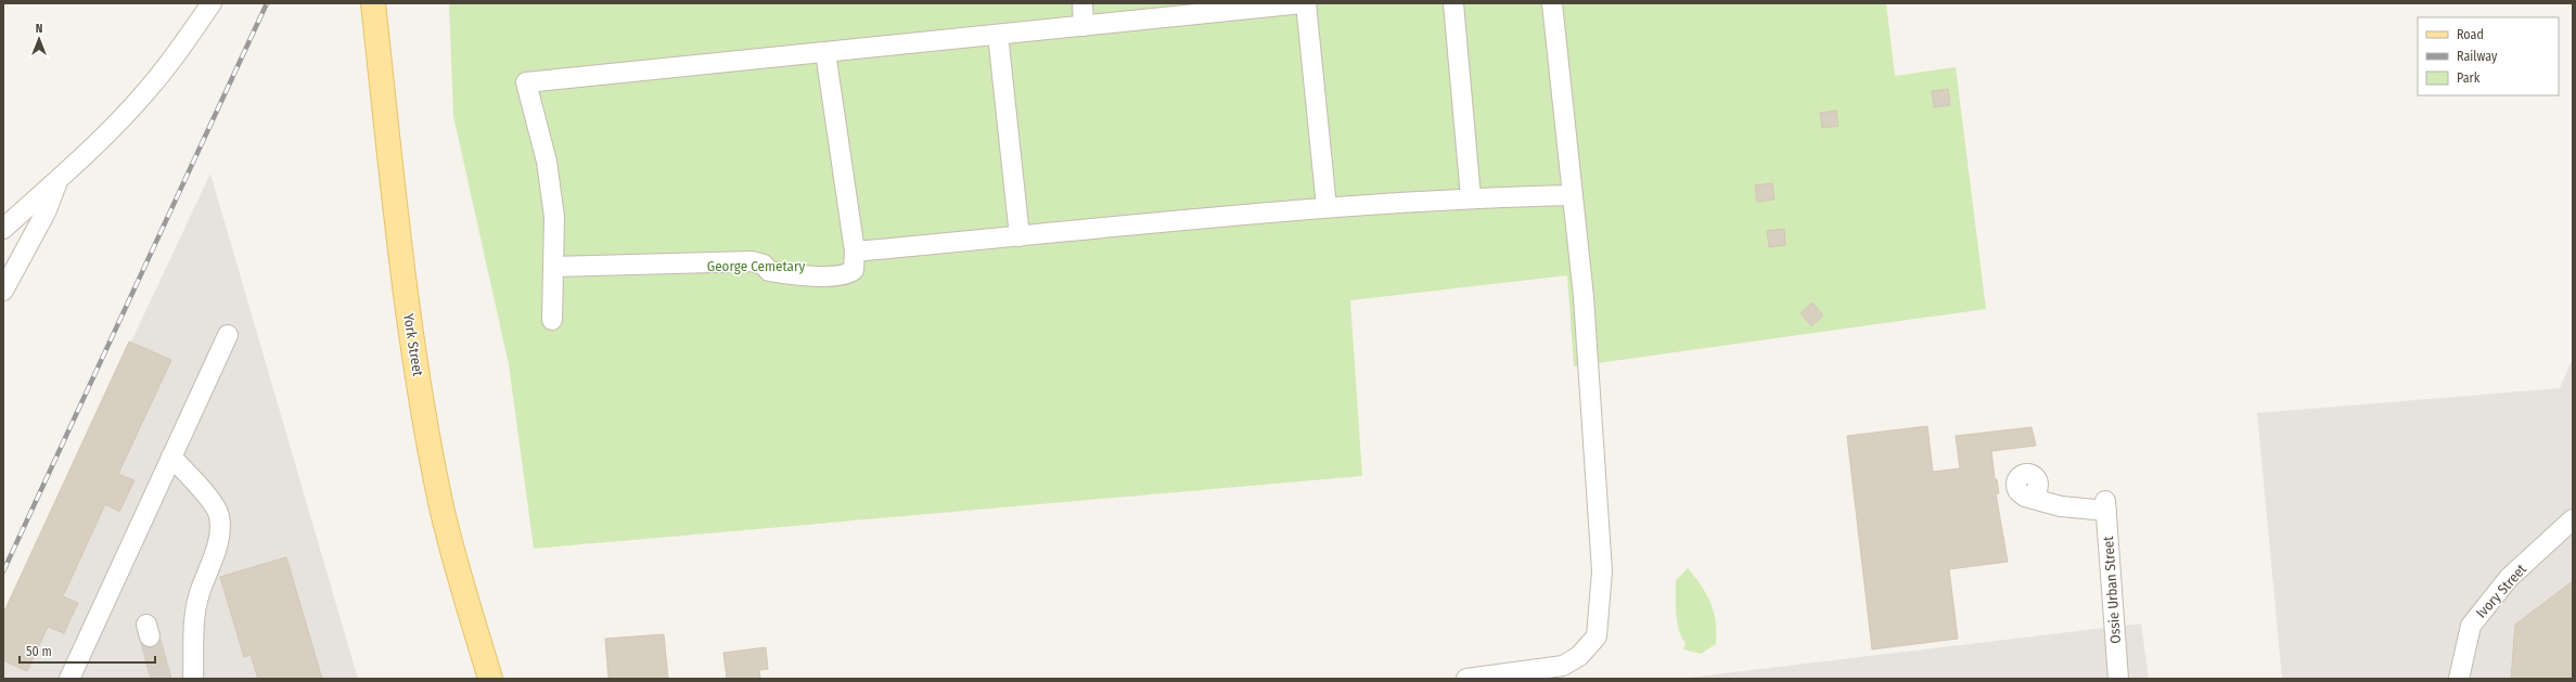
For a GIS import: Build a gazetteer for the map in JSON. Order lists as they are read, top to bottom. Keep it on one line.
{"streets":{"main road":["York Street"],"street":["Ossie Urban Street","Ivory Street"]},"parks":["George Cemetary"],"legend":["Road","Railway","Park"],"scale_bar":"50 m","north":"top"}
